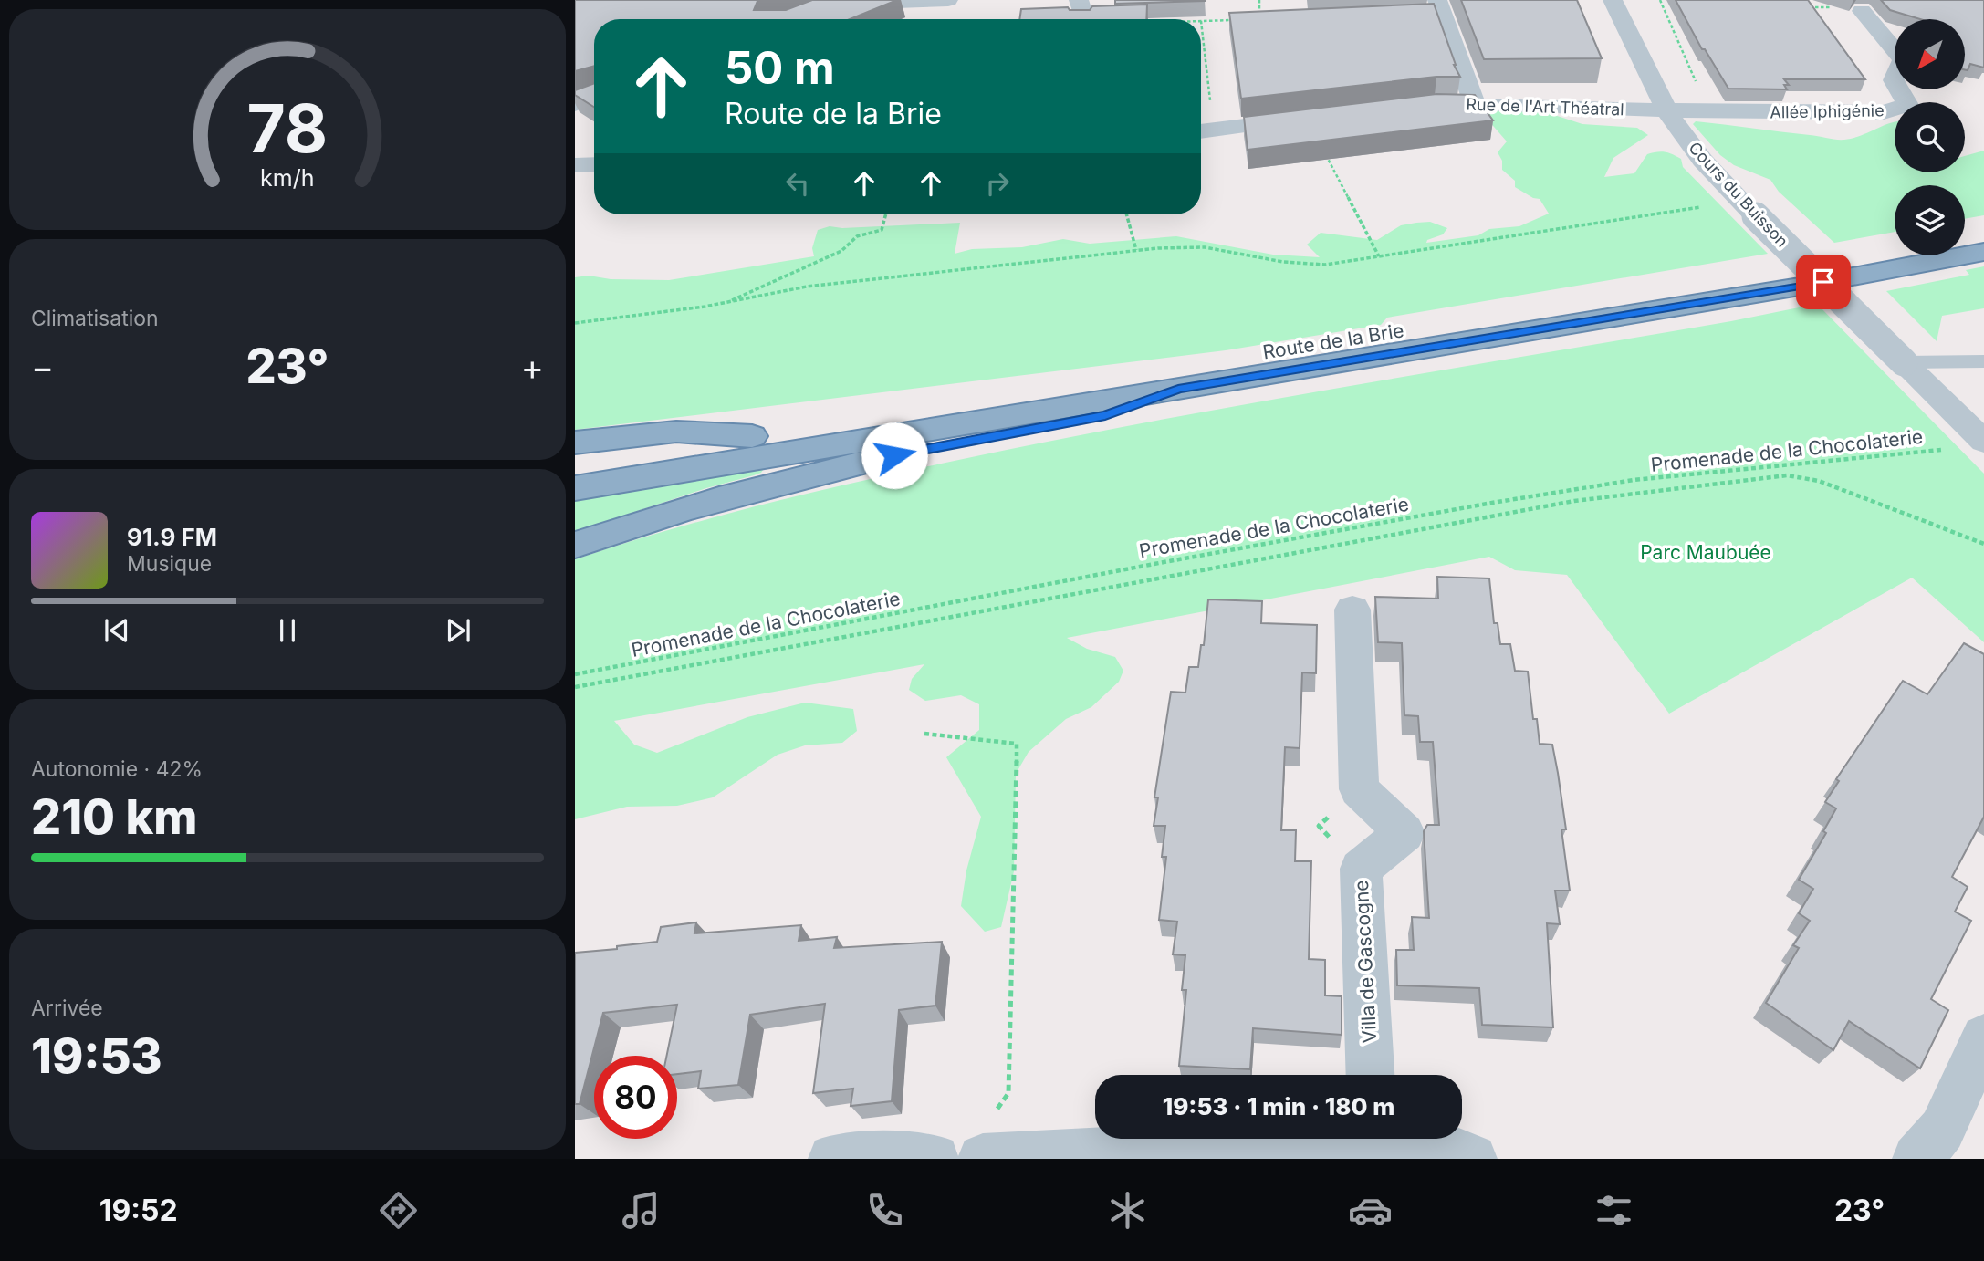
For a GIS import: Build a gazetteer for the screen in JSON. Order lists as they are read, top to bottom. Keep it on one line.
{"streets":{"highway":["Route de la Brie"],"street":["Rue de l'Art Théatral","Allée Iphigénie","Cours du Buisson","Villa de Gascogne"],"path":["Promenade de la Chocolaterie"]},"crossings":[["Rue de l'Art Théatral","Allée Iphigénie"],["Rue de l'Art Théatral","Cours du Buisson"],["Allée Iphigénie","Cours du Buisson"]],"parks":["Parc Maubuée"],"north":"bottom left","page":{"turn":["50 m","Route de la Brie"],"tile":["Climatisation",["Autonomie · 42%","210 km"],["Arrivée","19:53"]],"heat":["−","23°","+"],"song":["91.9 FM","Musique"],"limit":"80","trip":"19:53 · 1 min · 180 m","tabs":["19:52","23°"],"gauge":["78","km/h"]}}
